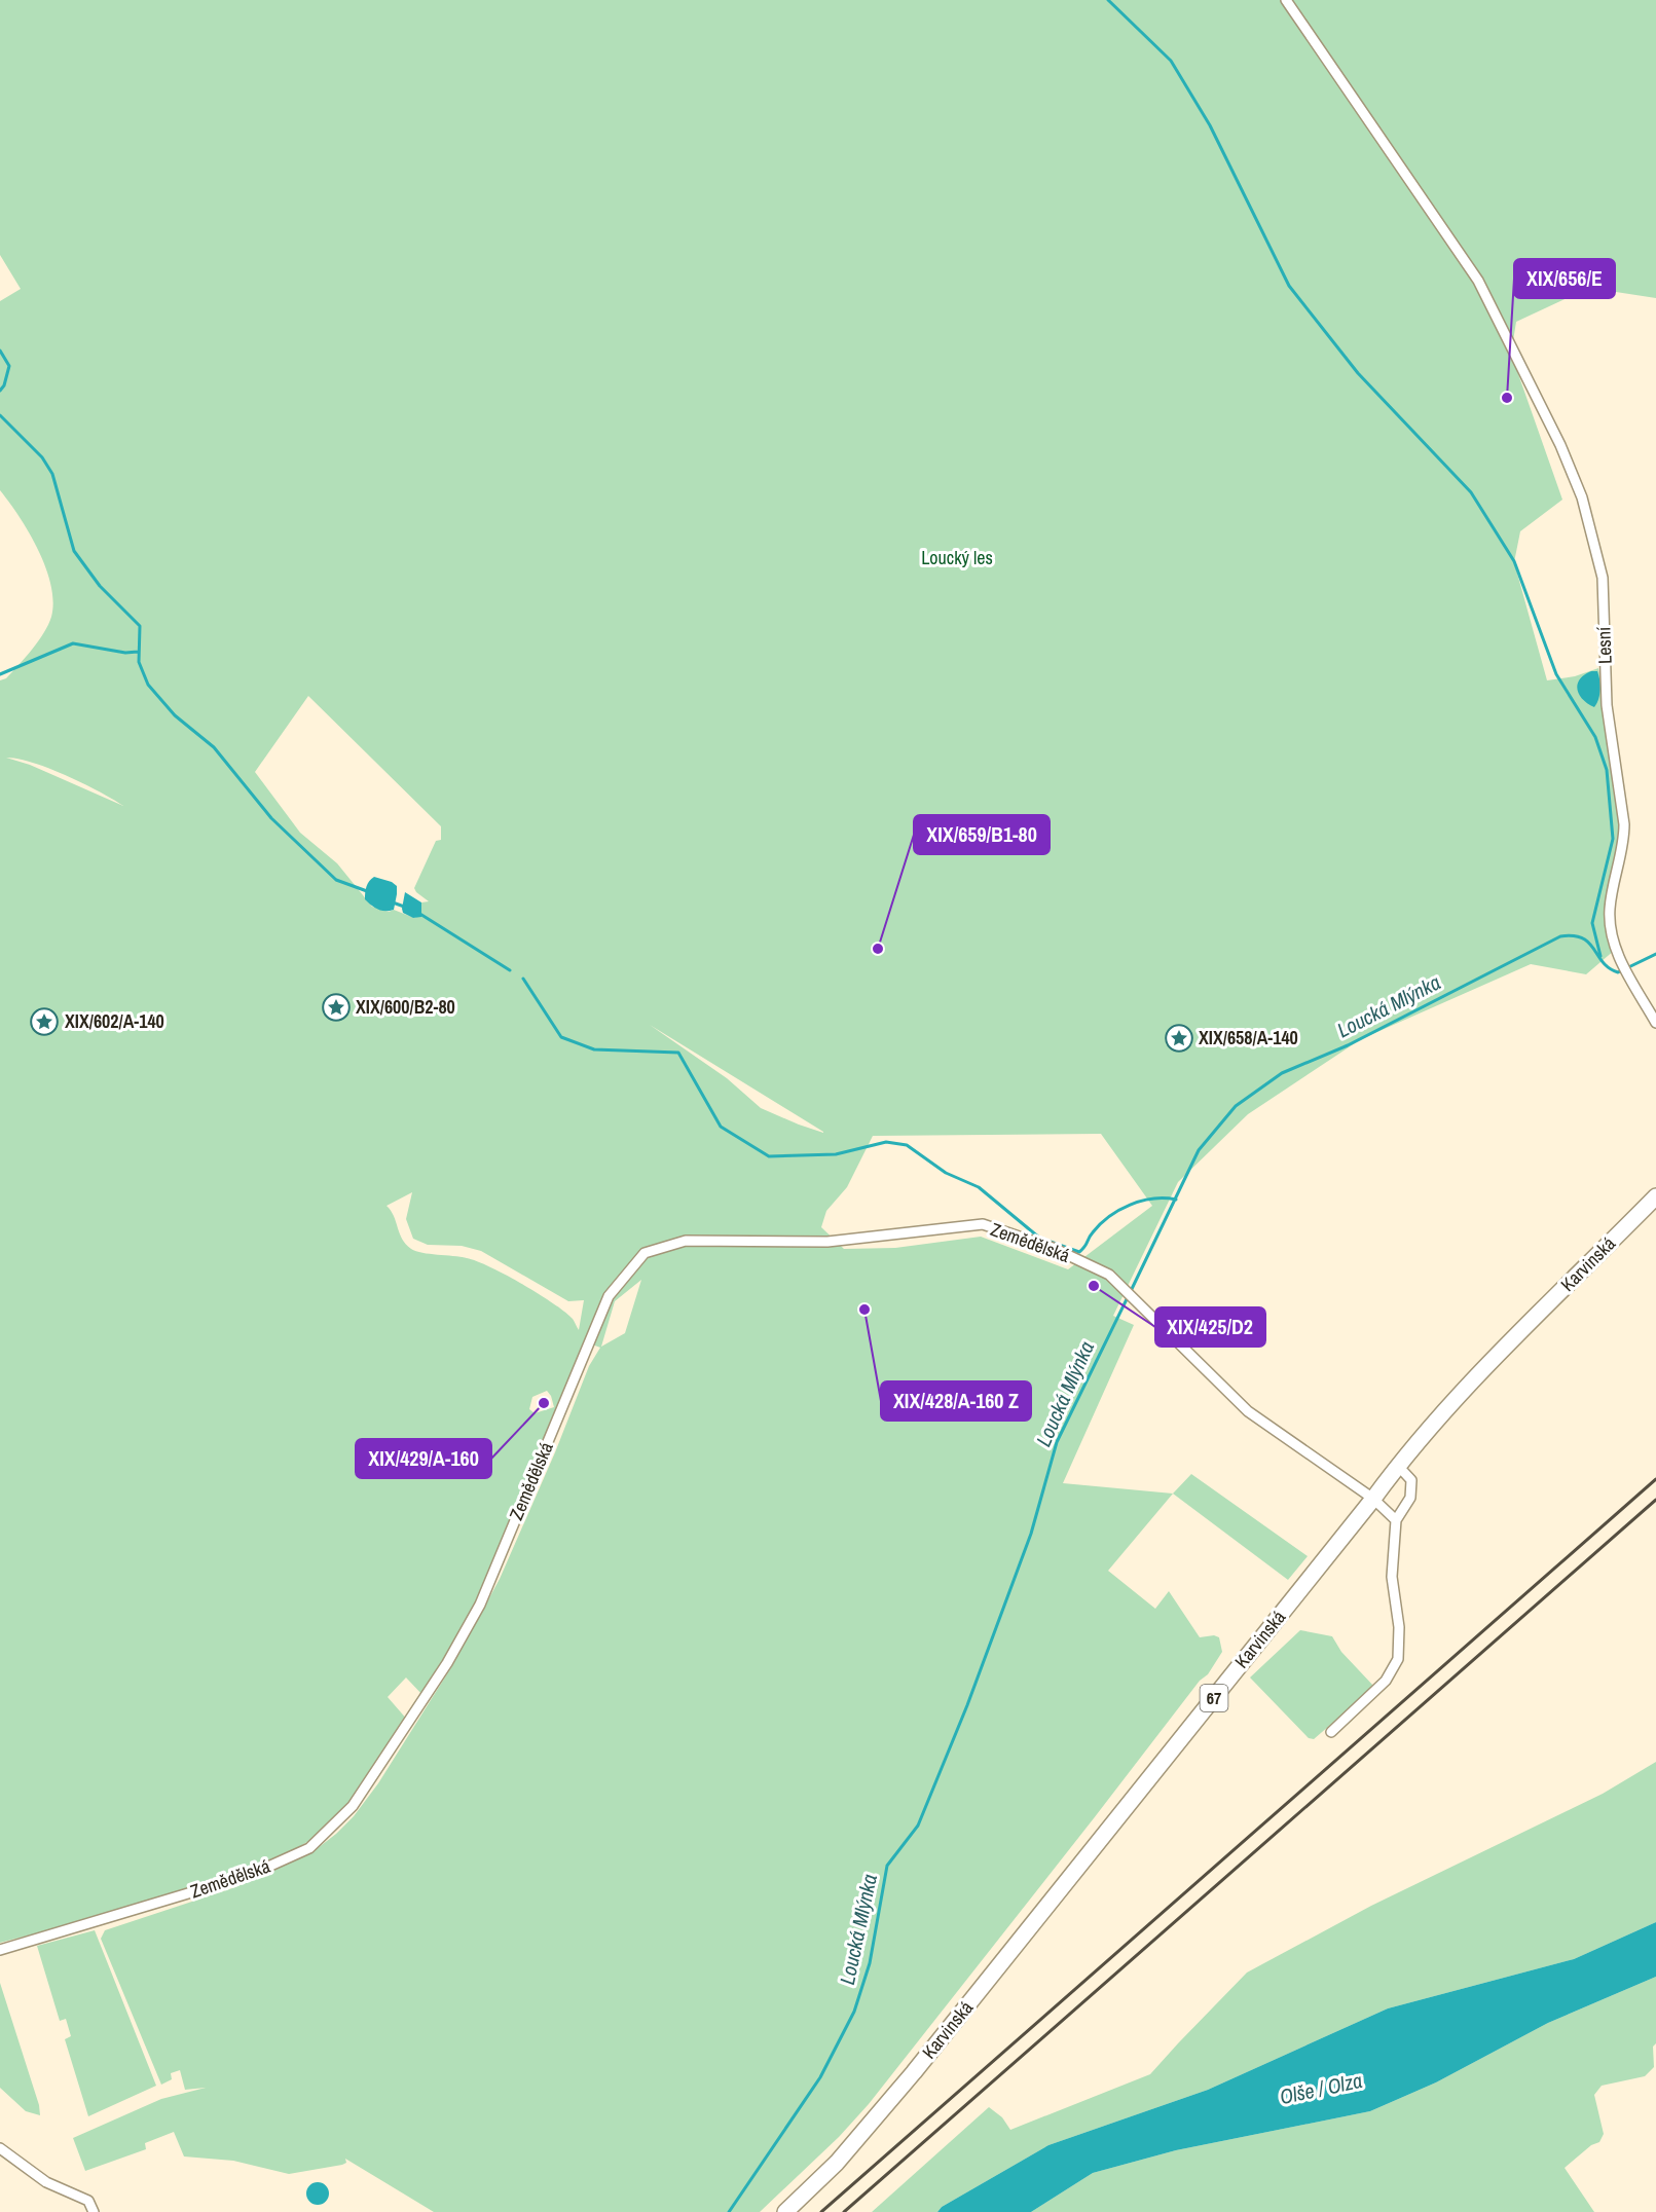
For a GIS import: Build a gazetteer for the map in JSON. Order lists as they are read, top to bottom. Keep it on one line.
{"streets":{"main road":["Karvinská","67"],"street":["Lesní","Zemědělská"]},"crossings":[["Zemědělská","Karvinská"]],"water":["Loucká Mlýnka","Olše / Olza"],"parks":["Loucký les"],"places":{"other":["XIX/656/E","XIX/659/B1-80","XIX/425/D2","XIX/428/A-160 Z","XIX/429/A-160"],"place":["XIX/600/B2-80","XIX/602/A-140","XIX/658/A-140"]}}
